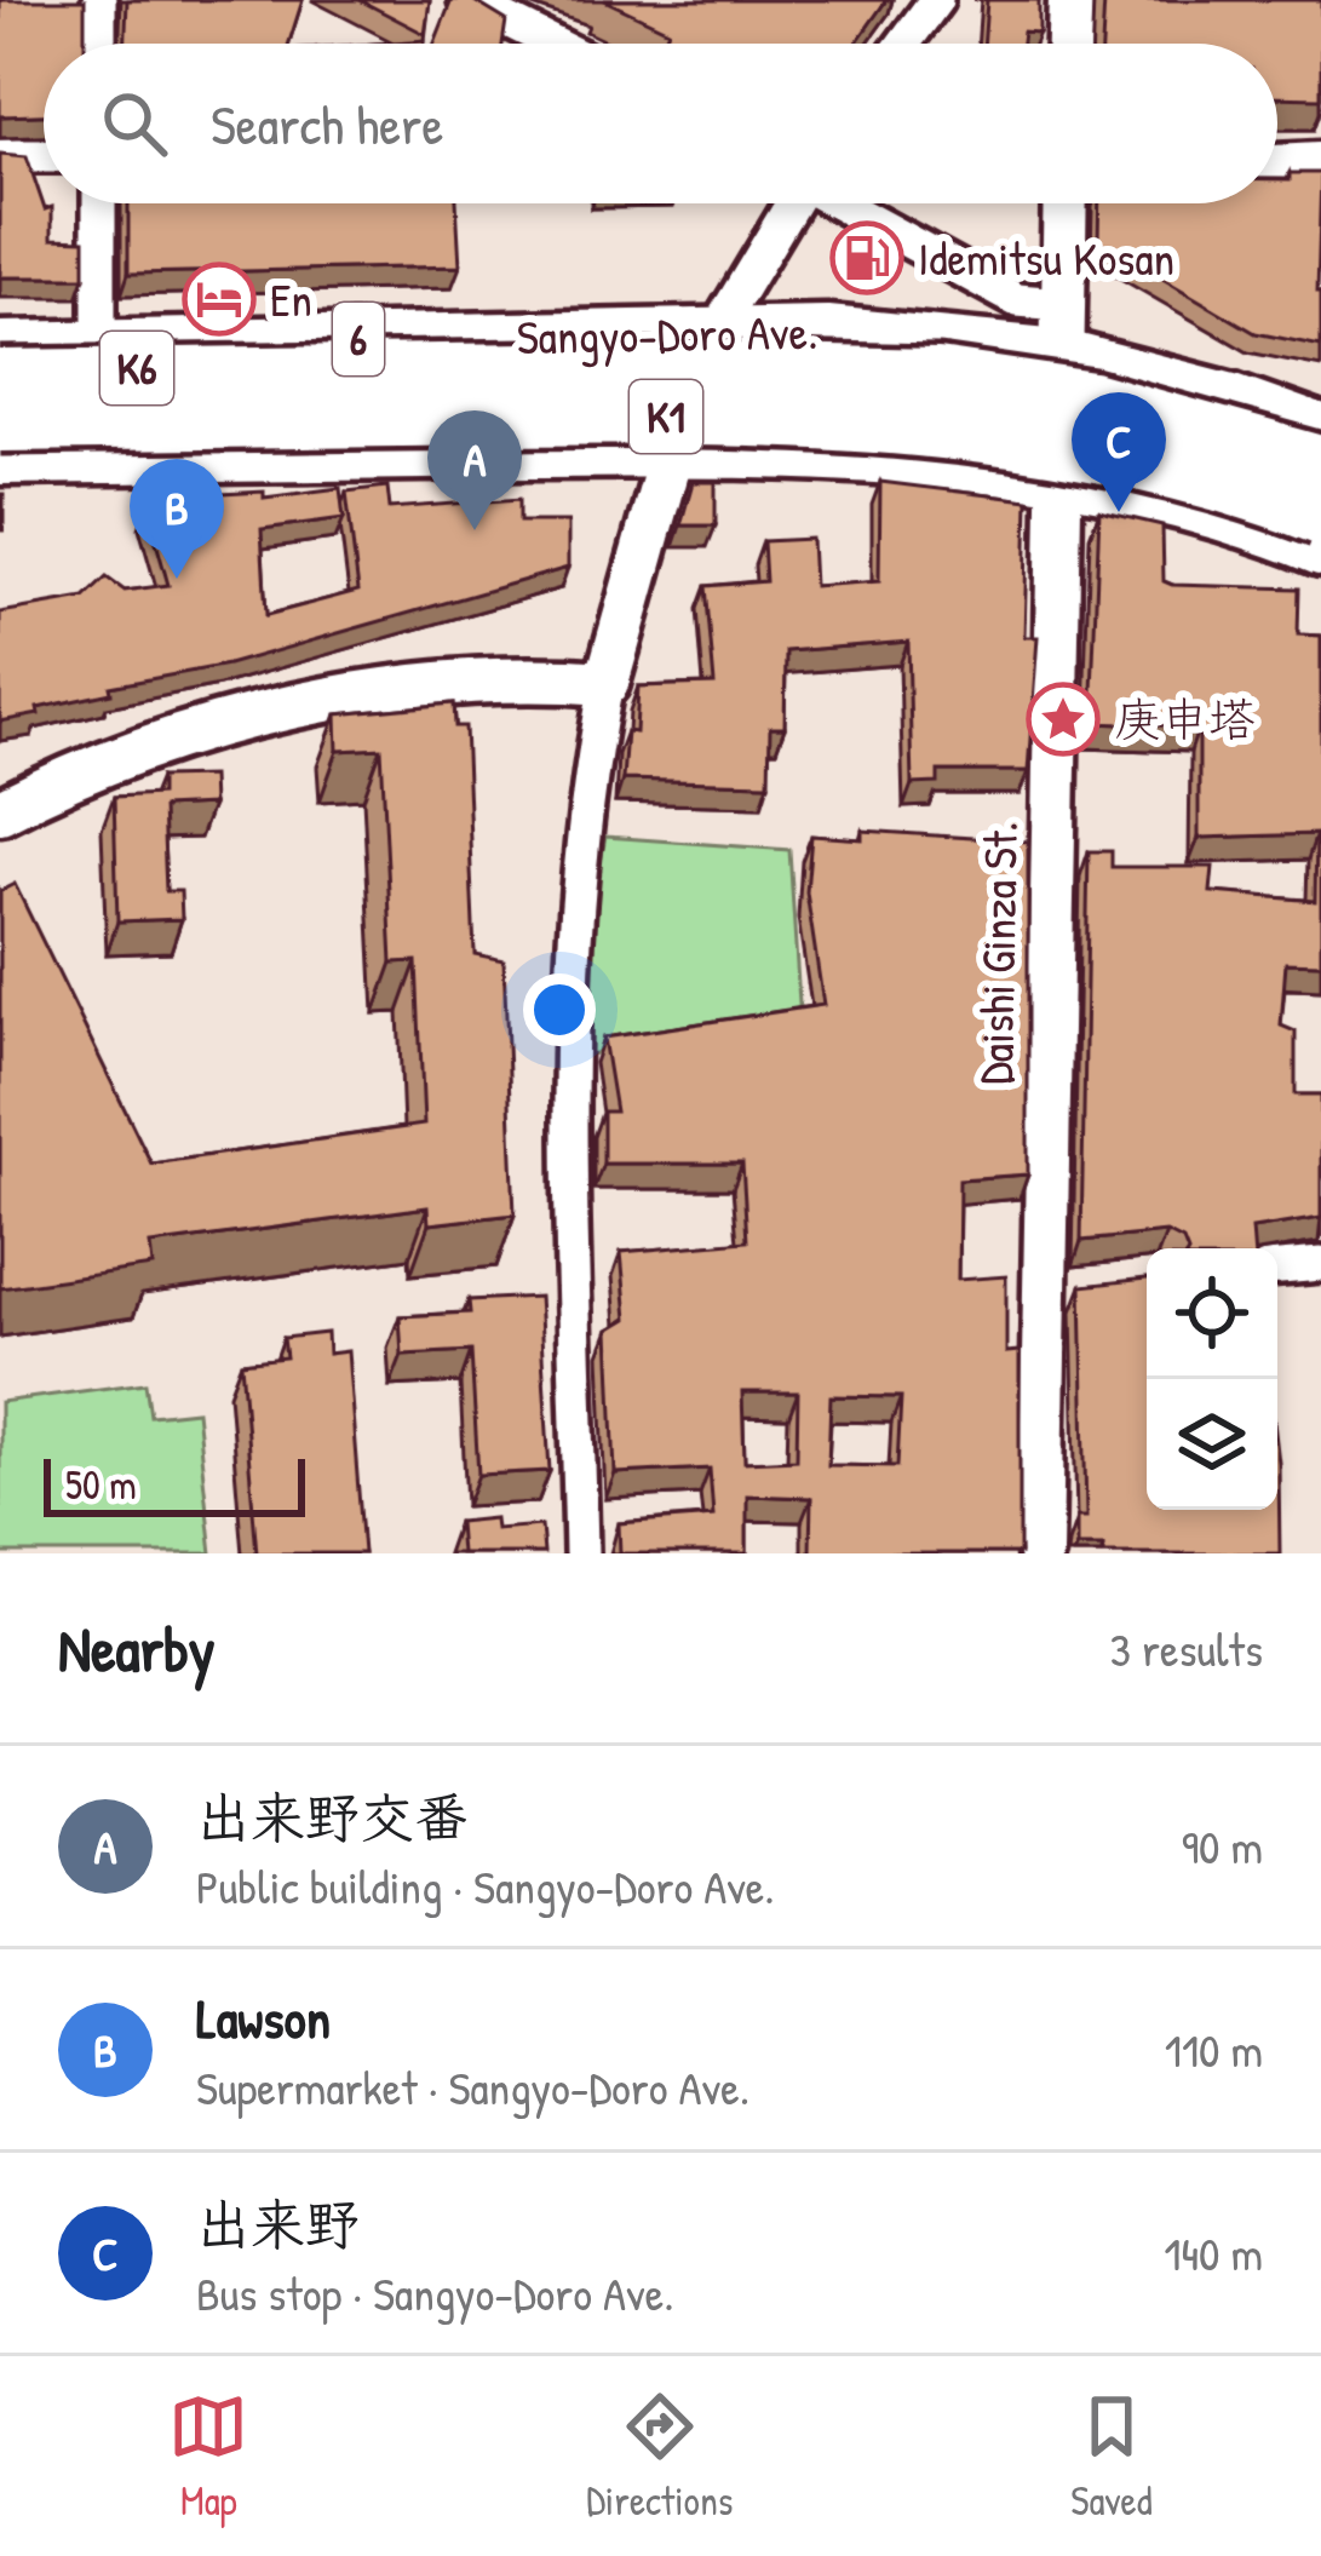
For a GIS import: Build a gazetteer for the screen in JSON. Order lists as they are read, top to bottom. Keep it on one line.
{"streets":{"highway":["K6","K1"],"main road":["Sangyo-Doro Ave.","6"],"street":["Daishi Ginza St."]},"crossings":[["Sangyo-Doro Ave.","K6"],["Sangyo-Doro Ave.","Daishi Ginza St."],["K6","K1"]],"places":{"fuel station":["Idemitsu Kosan"],"hotel":["En"],"place":["庚申塔"]},"scale_bar":"50 m","page":{"search":"Search here","pins":["C","A","B"],"scale":"50 m","heading":["Nearby","3 results"],"list":[{"mark":"A","name":"出来野交番","note":"Public building · Sangyo-Doro Ave.","value":"90 m"},{"mark":"B","name":"Lawson","note":"Supermarket · Sangyo-Doro Ave.","value":"110 m"},{"mark":"C","name":"出来野","note":"Bus stop · Sangyo-Doro Ave.","value":"140 m"}],"nav":["Map","Directions","Saved"]}}
